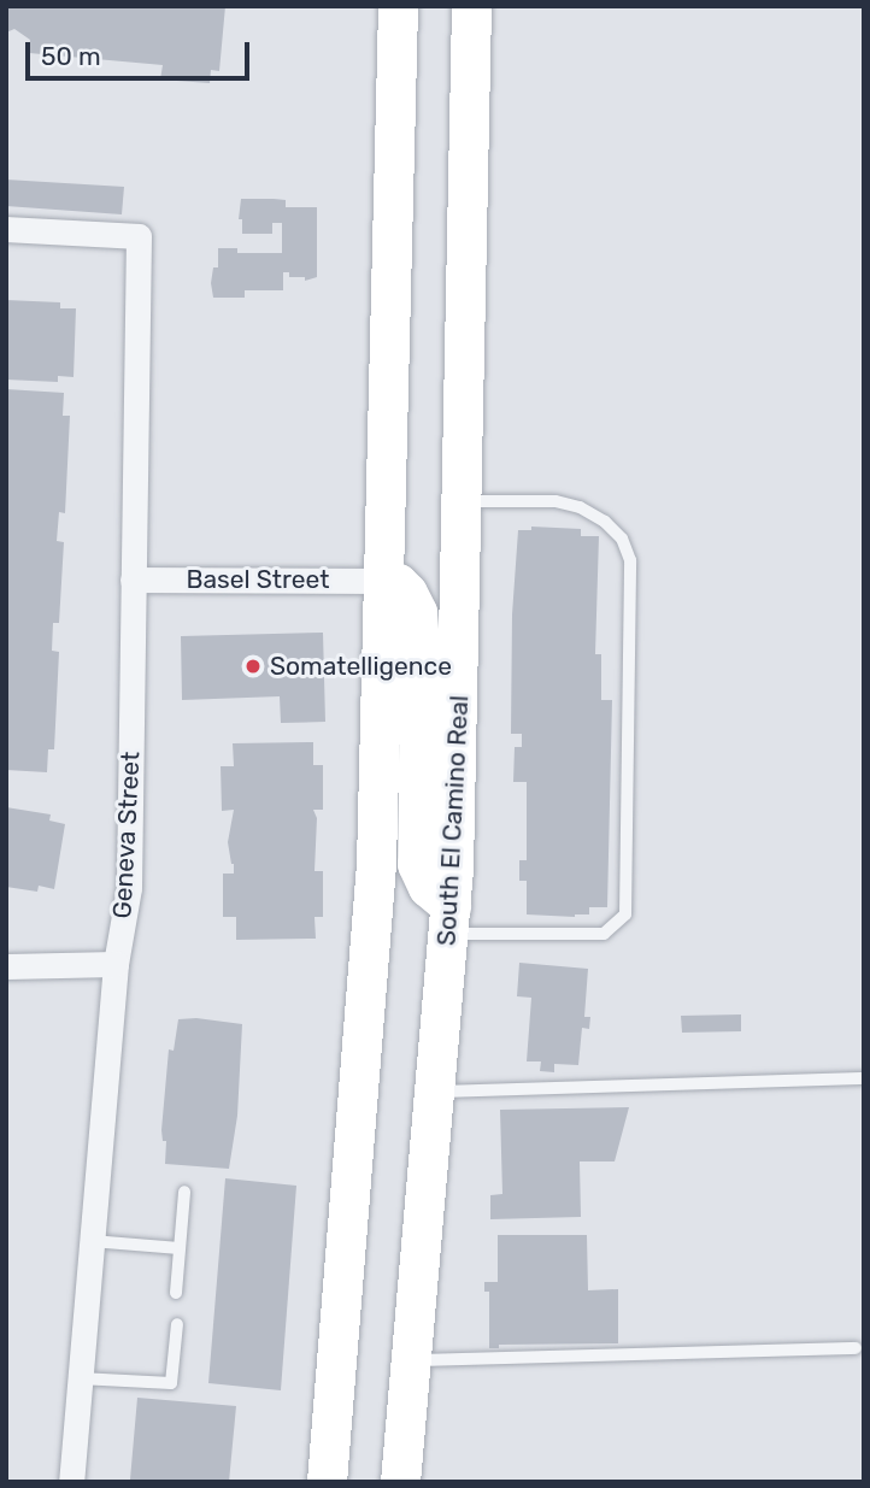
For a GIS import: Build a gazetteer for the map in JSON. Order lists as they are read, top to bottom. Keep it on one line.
{"streets":{"main road":["South El Camino Real"],"street":["Basel Street","Geneva Street"]},"crossings":[["Basel Street","Geneva Street"]],"places":["Somatelligence"],"scale_bar":"50 m"}
